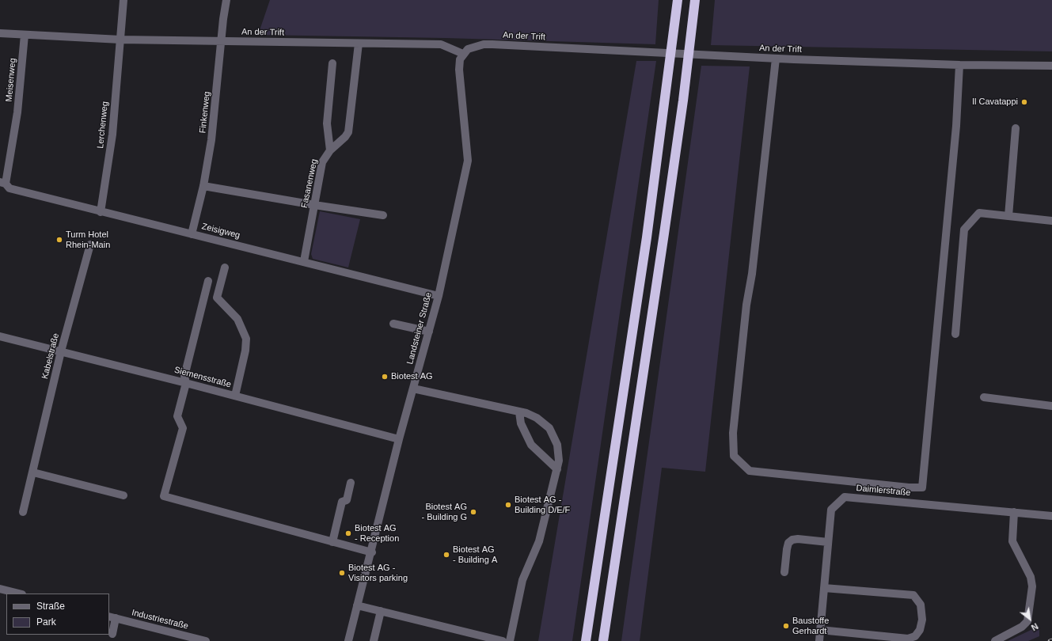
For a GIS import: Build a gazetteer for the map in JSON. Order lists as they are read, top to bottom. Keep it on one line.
{"streets":{"street":["An der Trift","Meisenweg","Finkenweg","Lerchenweg","Fasanenweg","Zeisigweg","Landsteiner Straße","Kabelstraße","Siemensstraße","Daimlerstraße","Industriestraße"]},"crossings":[["An der Trift","Meisenweg"],["An der Trift","Finkenweg"],["An der Trift","Lerchenweg"],["An der Trift","Fasanenweg"],["An der Trift","Landsteiner Straße"],["Meisenweg","Zeisigweg"],["Finkenweg","Zeisigweg"],["Lerchenweg","Zeisigweg"],["Fasanenweg","Zeisigweg"],["Zeisigweg","Landsteiner Straße"],["Landsteiner Straße","Siemensstraße"],["Kabelstraße","Siemensstraße"]],"places":["Il Cavatappi","Turm Hotel Rhein-Main","Biotest AG","Biotest AG - Building D/E/F","Biotest AG - Building G","Biotest AG - Reception","Biotest AG - Building A","Biotest AG - Visitors parking","Baustoffe Gerhardt"],"legend":["Straße","Park"],"north":"bottom right"}
